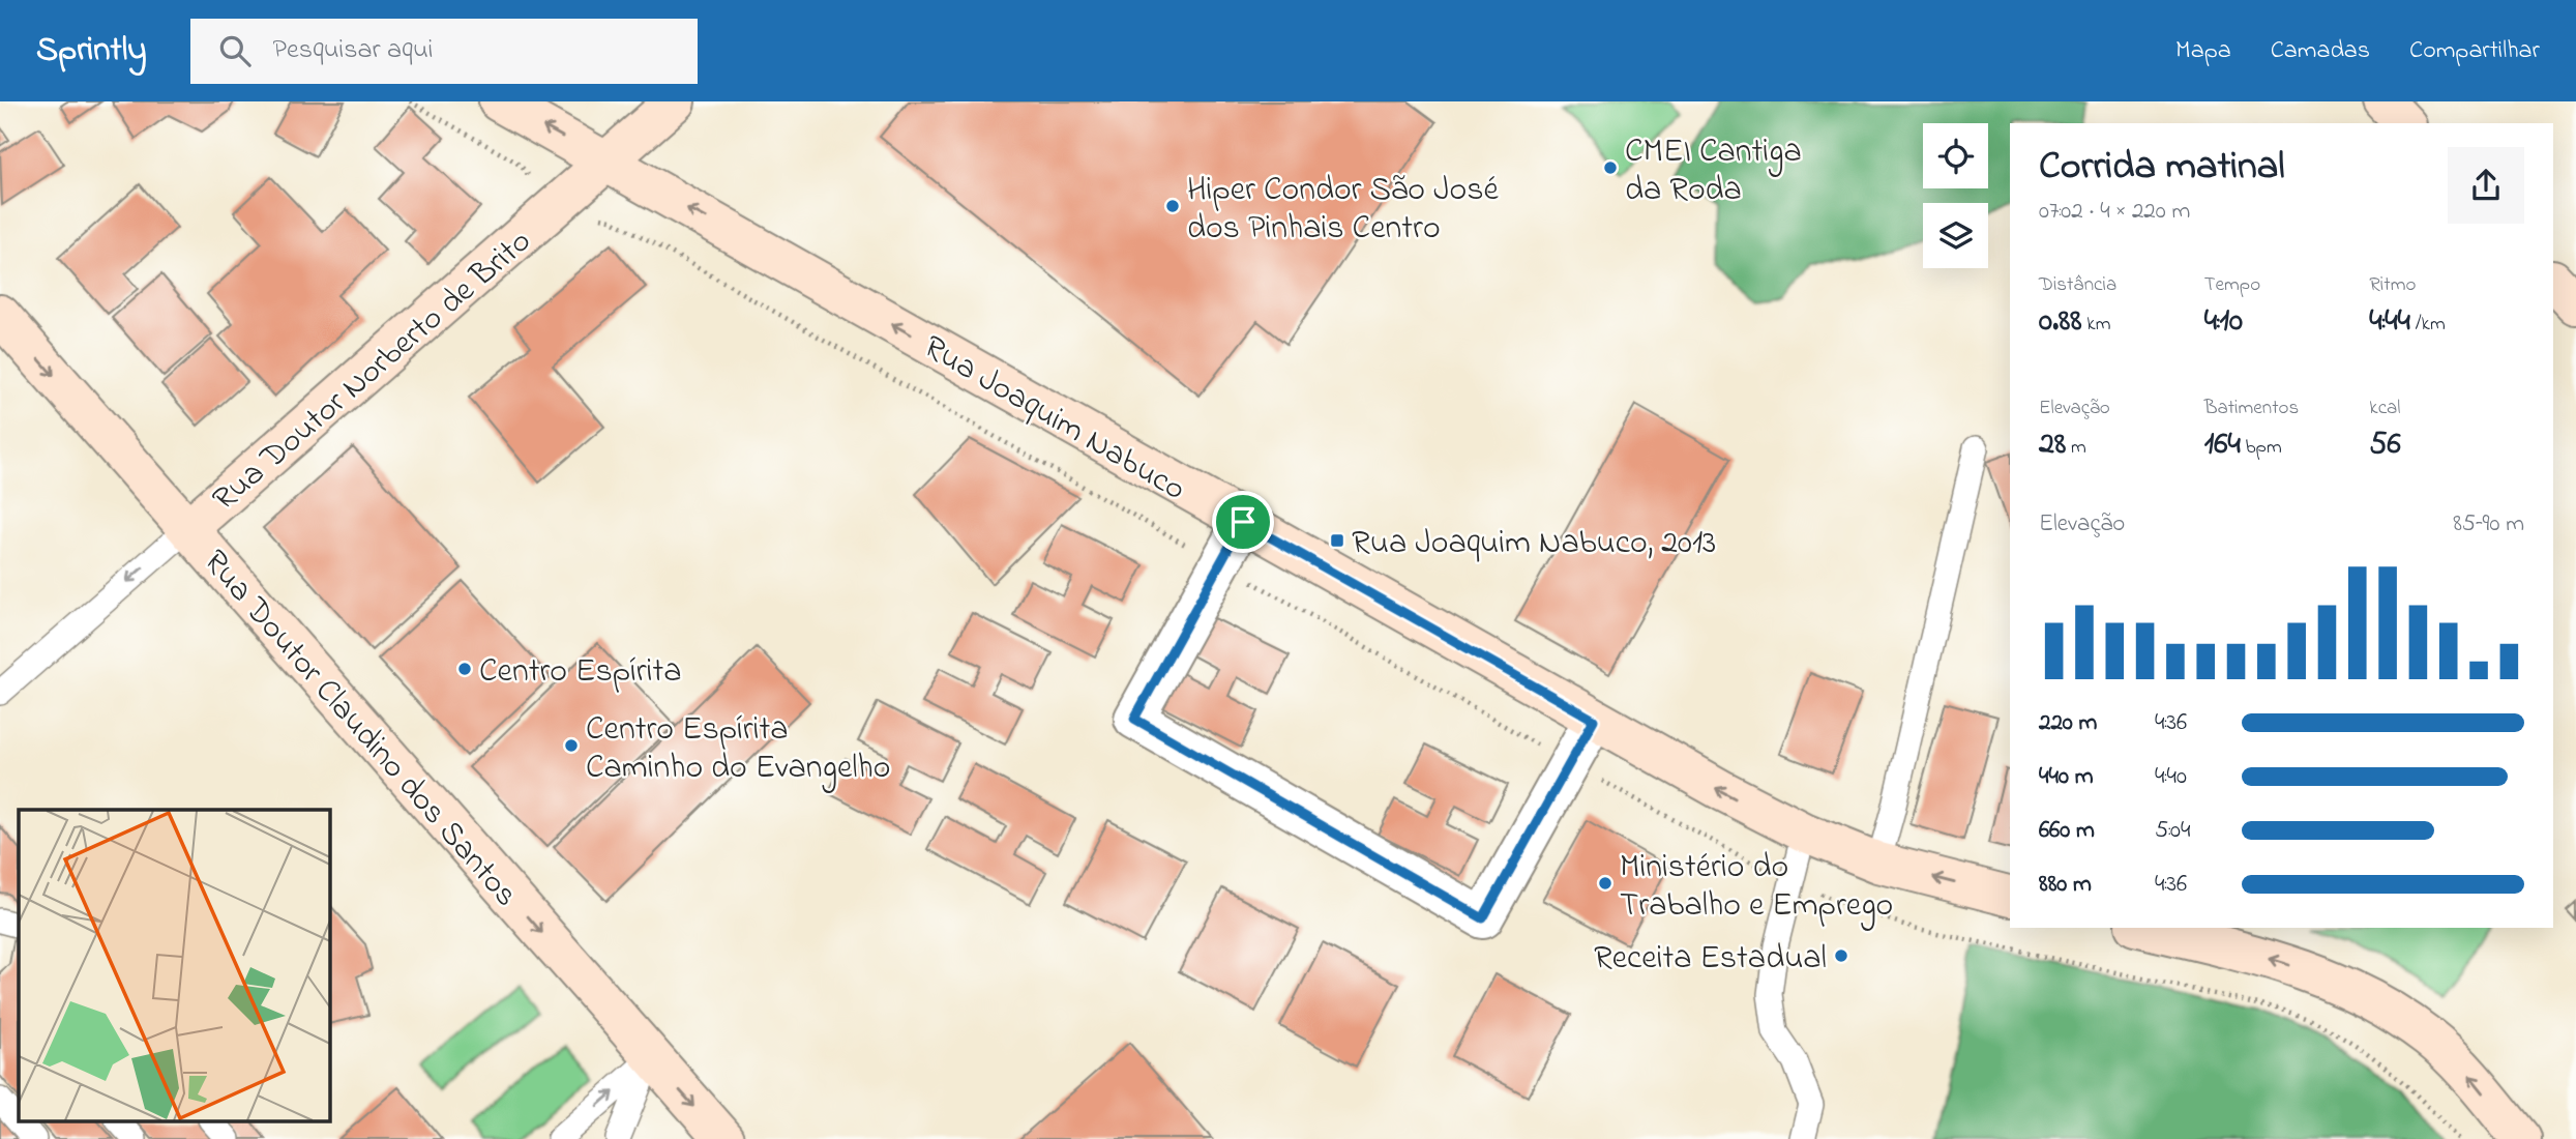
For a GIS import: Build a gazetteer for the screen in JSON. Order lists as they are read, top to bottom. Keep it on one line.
{"streets":{"main road":["Rua Doutor Norberto de Brito","Rua Joaquim Nabuco","Rua Doutor Claudino dos Santos"]},"crossings":[["Rua Doutor Norberto de Brito","Rua Joaquim Nabuco"],["Rua Doutor Norberto de Brito","Rua Doutor Claudino dos Santos"]],"one_way":["Rua Joaquim Nabuco","Rua Doutor Claudino dos Santos"],"places":{"other":["CMEI Cantiga da Roda","Hiper Condor São José dos Pinhais Centro","Centro Espírita","Centro Espírita Caminho do Evangelho","Ministério do Trabalho e Emprego","Receita Estadual"],"transit":["Rua Joaquim Nabuco, 2013"]},"page":{"header":"Sprintly","search":"Pesquisar aqui","nav":["Mapa","Camadas","Compartilhar"],"heading":["Corrida matinal","07:02 · 4 × 220 m"],"stats":[["Distância","0.88 km"],["Tempo","4:10"],["Ritmo","4:44 /km"],["Elevação","28 m"],["Batimentos","164 bpm"],["kcal","56"]],"chart":["Elevação","85–90 m"],"list":[{"name":"220 m","note":"4:36"},{"name":"440 m","note":"4:40"},{"name":"660 m","note":"5:04"},{"name":"880 m","note":"4:36"}]}}
